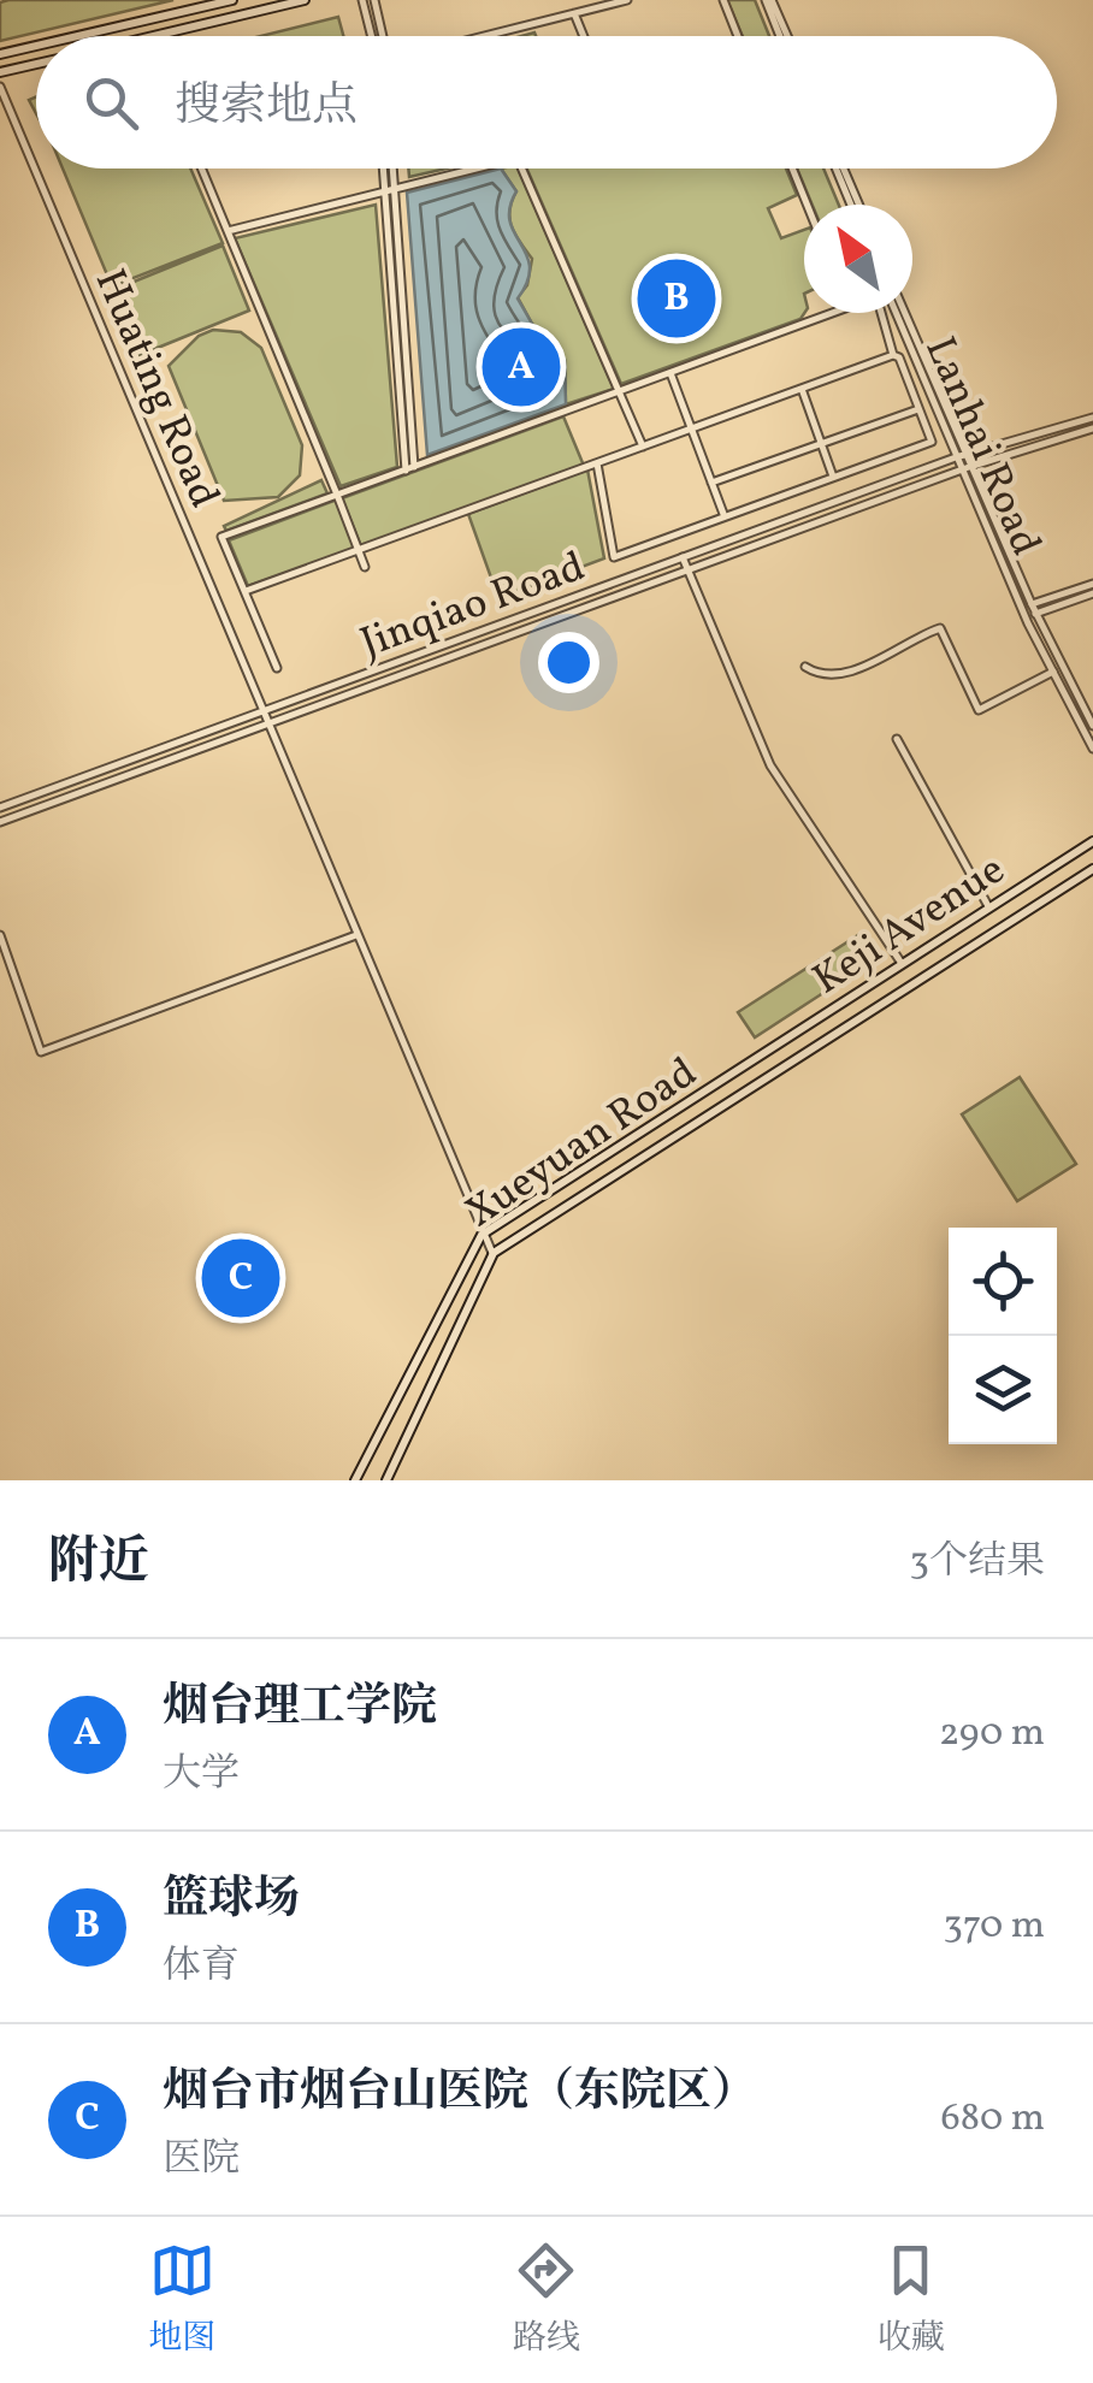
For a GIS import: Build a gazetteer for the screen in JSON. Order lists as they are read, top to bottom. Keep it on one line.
{"streets":{"main road":["Keji Avenue","Xueyuan Road"],"street":["Huating Road","Lanhai Road","Jinqiao Road"]},"crossings":[["Huating Road","Jinqiao Road"],["Lanhai Road","Jinqiao Road"],["Keji Avenue","Xueyuan Road"]],"north":"top left","page":{"search":"搜索地点","pins":["B","A","C"],"heading":["附近","3个结果"],"list":[{"mark":"A","name":"烟台理工学院","note":"大学","value":"290 m"},{"mark":"B","name":"篮球场","note":"体育","value":"370 m"},{"mark":"C","name":"烟台市烟台山医院（东院区）","note":"医院","value":"680 m"}],"nav":["地图","路线","收藏"]}}
